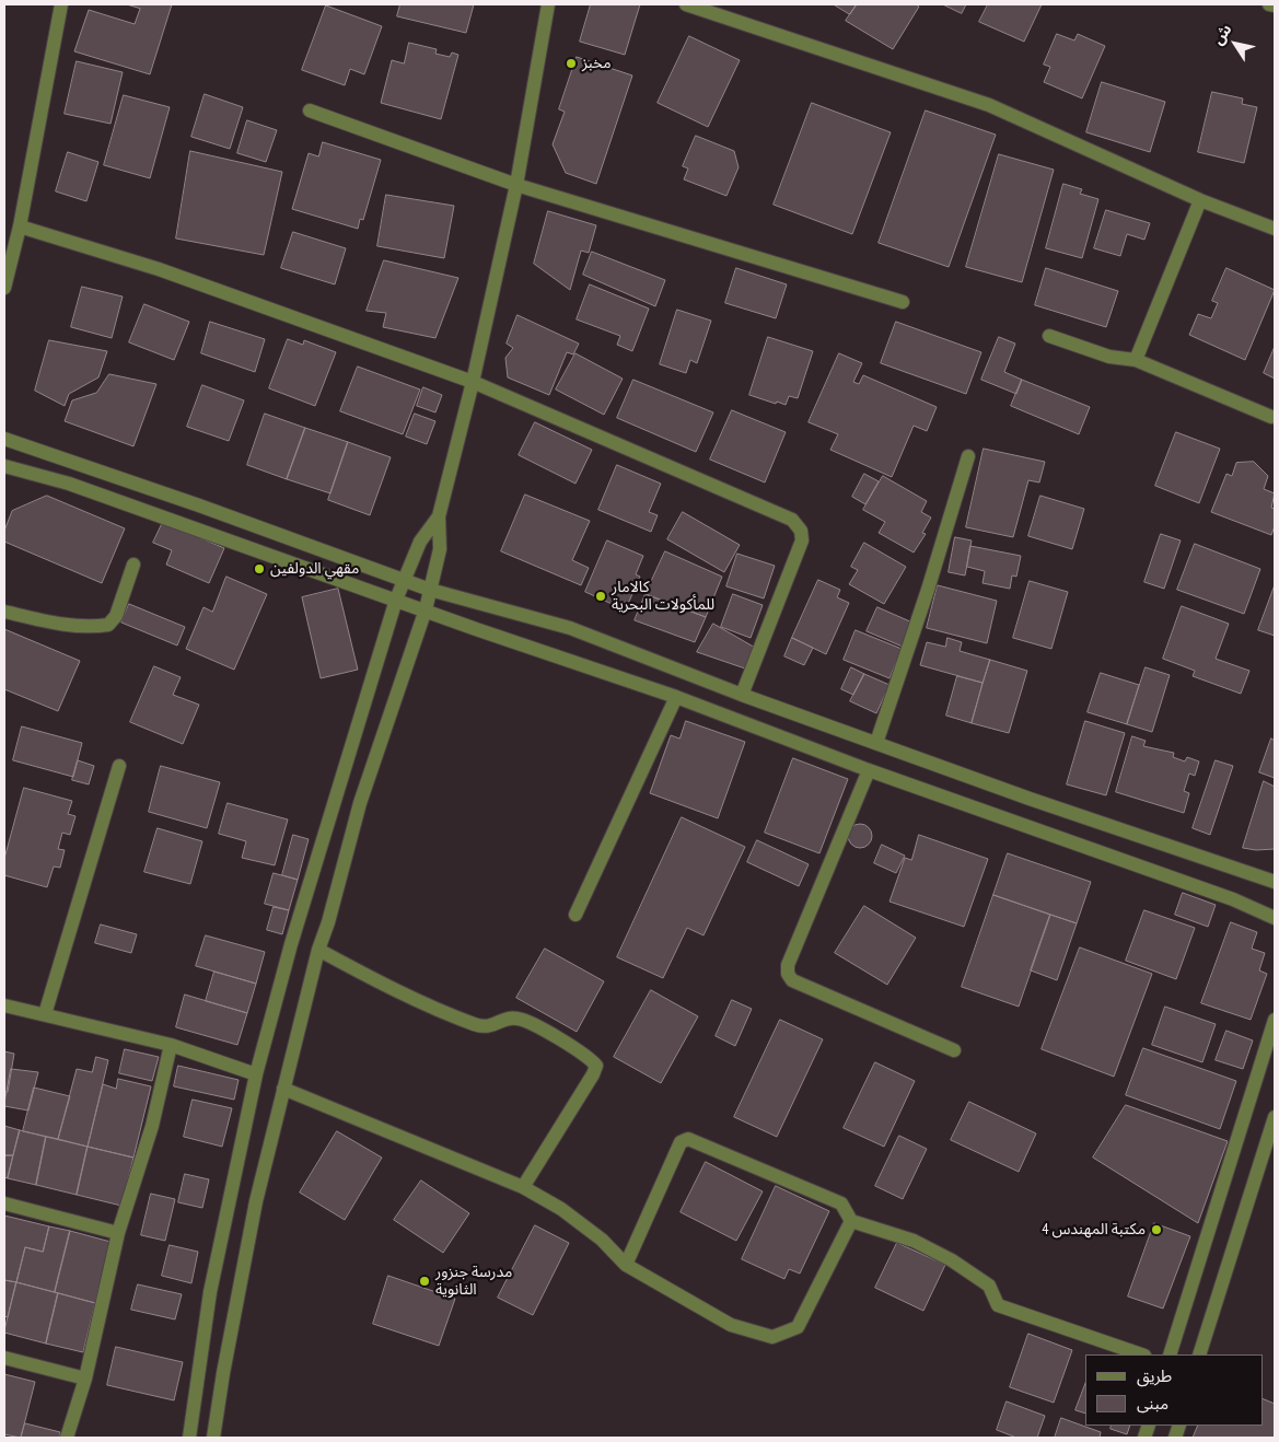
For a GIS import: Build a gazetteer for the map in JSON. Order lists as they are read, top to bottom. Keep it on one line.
{"places":["مخبز","مقهي الدولفين","كالامار للمأكولات البحرية","مكتبة المهندس 4","مدرسة جنزور الثانوية"],"legend":["طريق","مبنى"],"north":"top left"}
